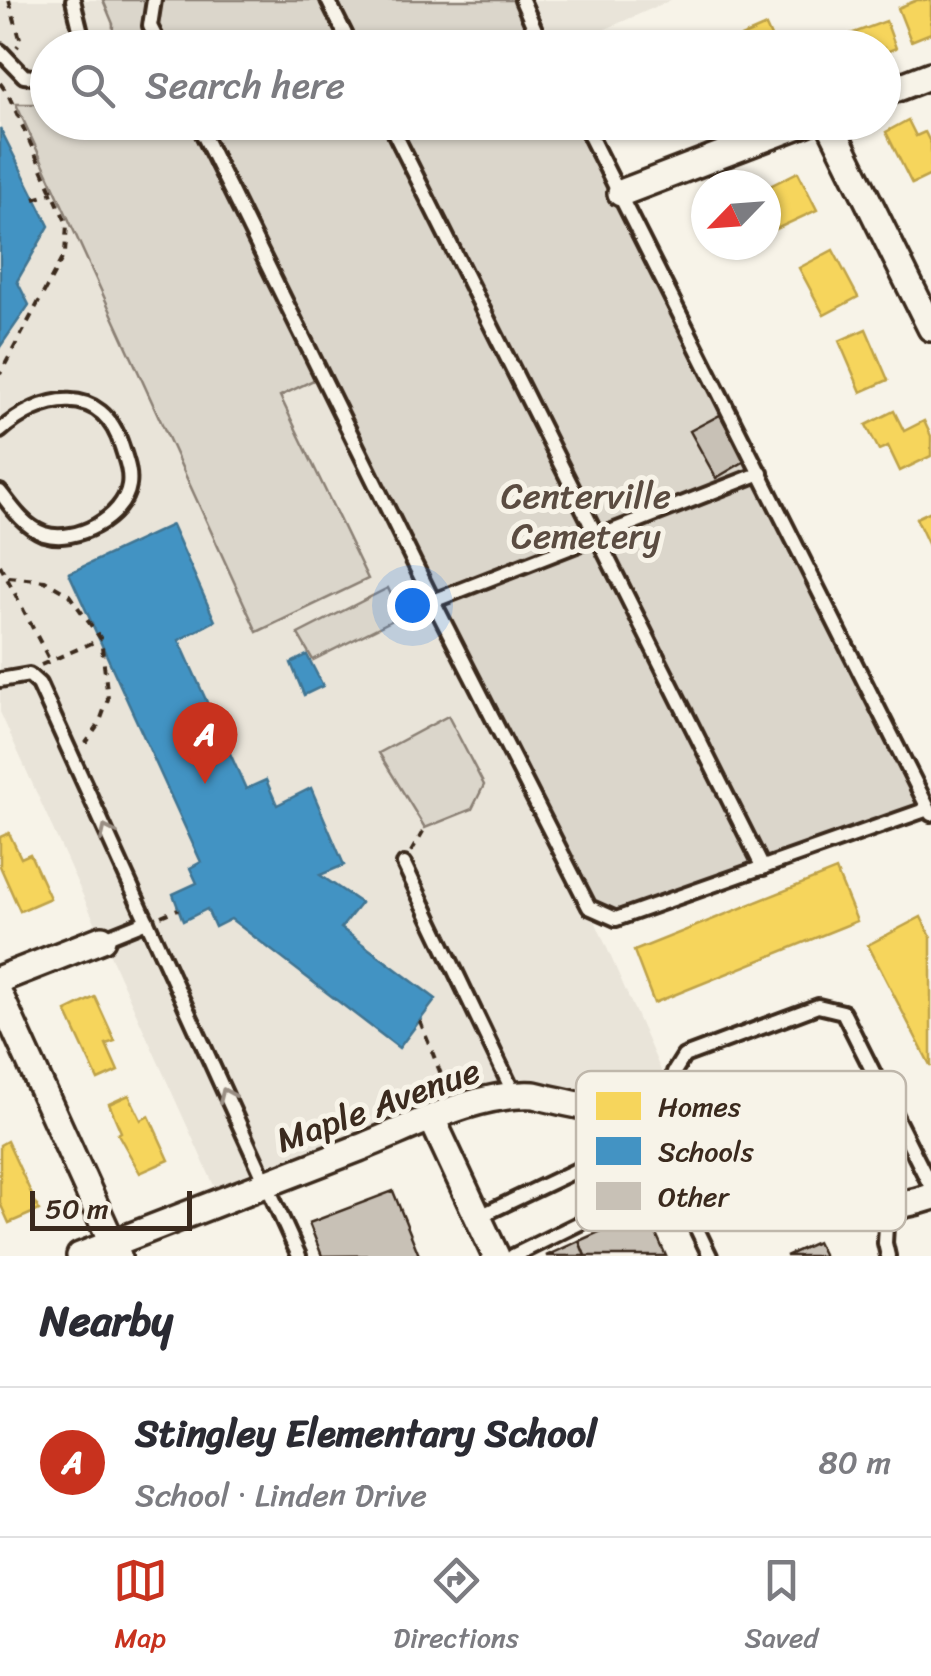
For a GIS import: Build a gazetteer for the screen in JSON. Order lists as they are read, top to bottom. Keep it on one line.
{"streets":{"street":["Maple Avenue"]},"parks":["Centerville Cemetery"],"legend":["Homes","Schools","Other"],"scale_bar":"50 m","north":"bottom left","page":{"search":"Search here","pins":"A","scale":"50 m","heading":"Nearby","list":[{"mark":"A","name":"Stingley Elementary School","note":"School · Linden Drive","value":"80 m"}],"nav":["Map","Directions","Saved"]}}
